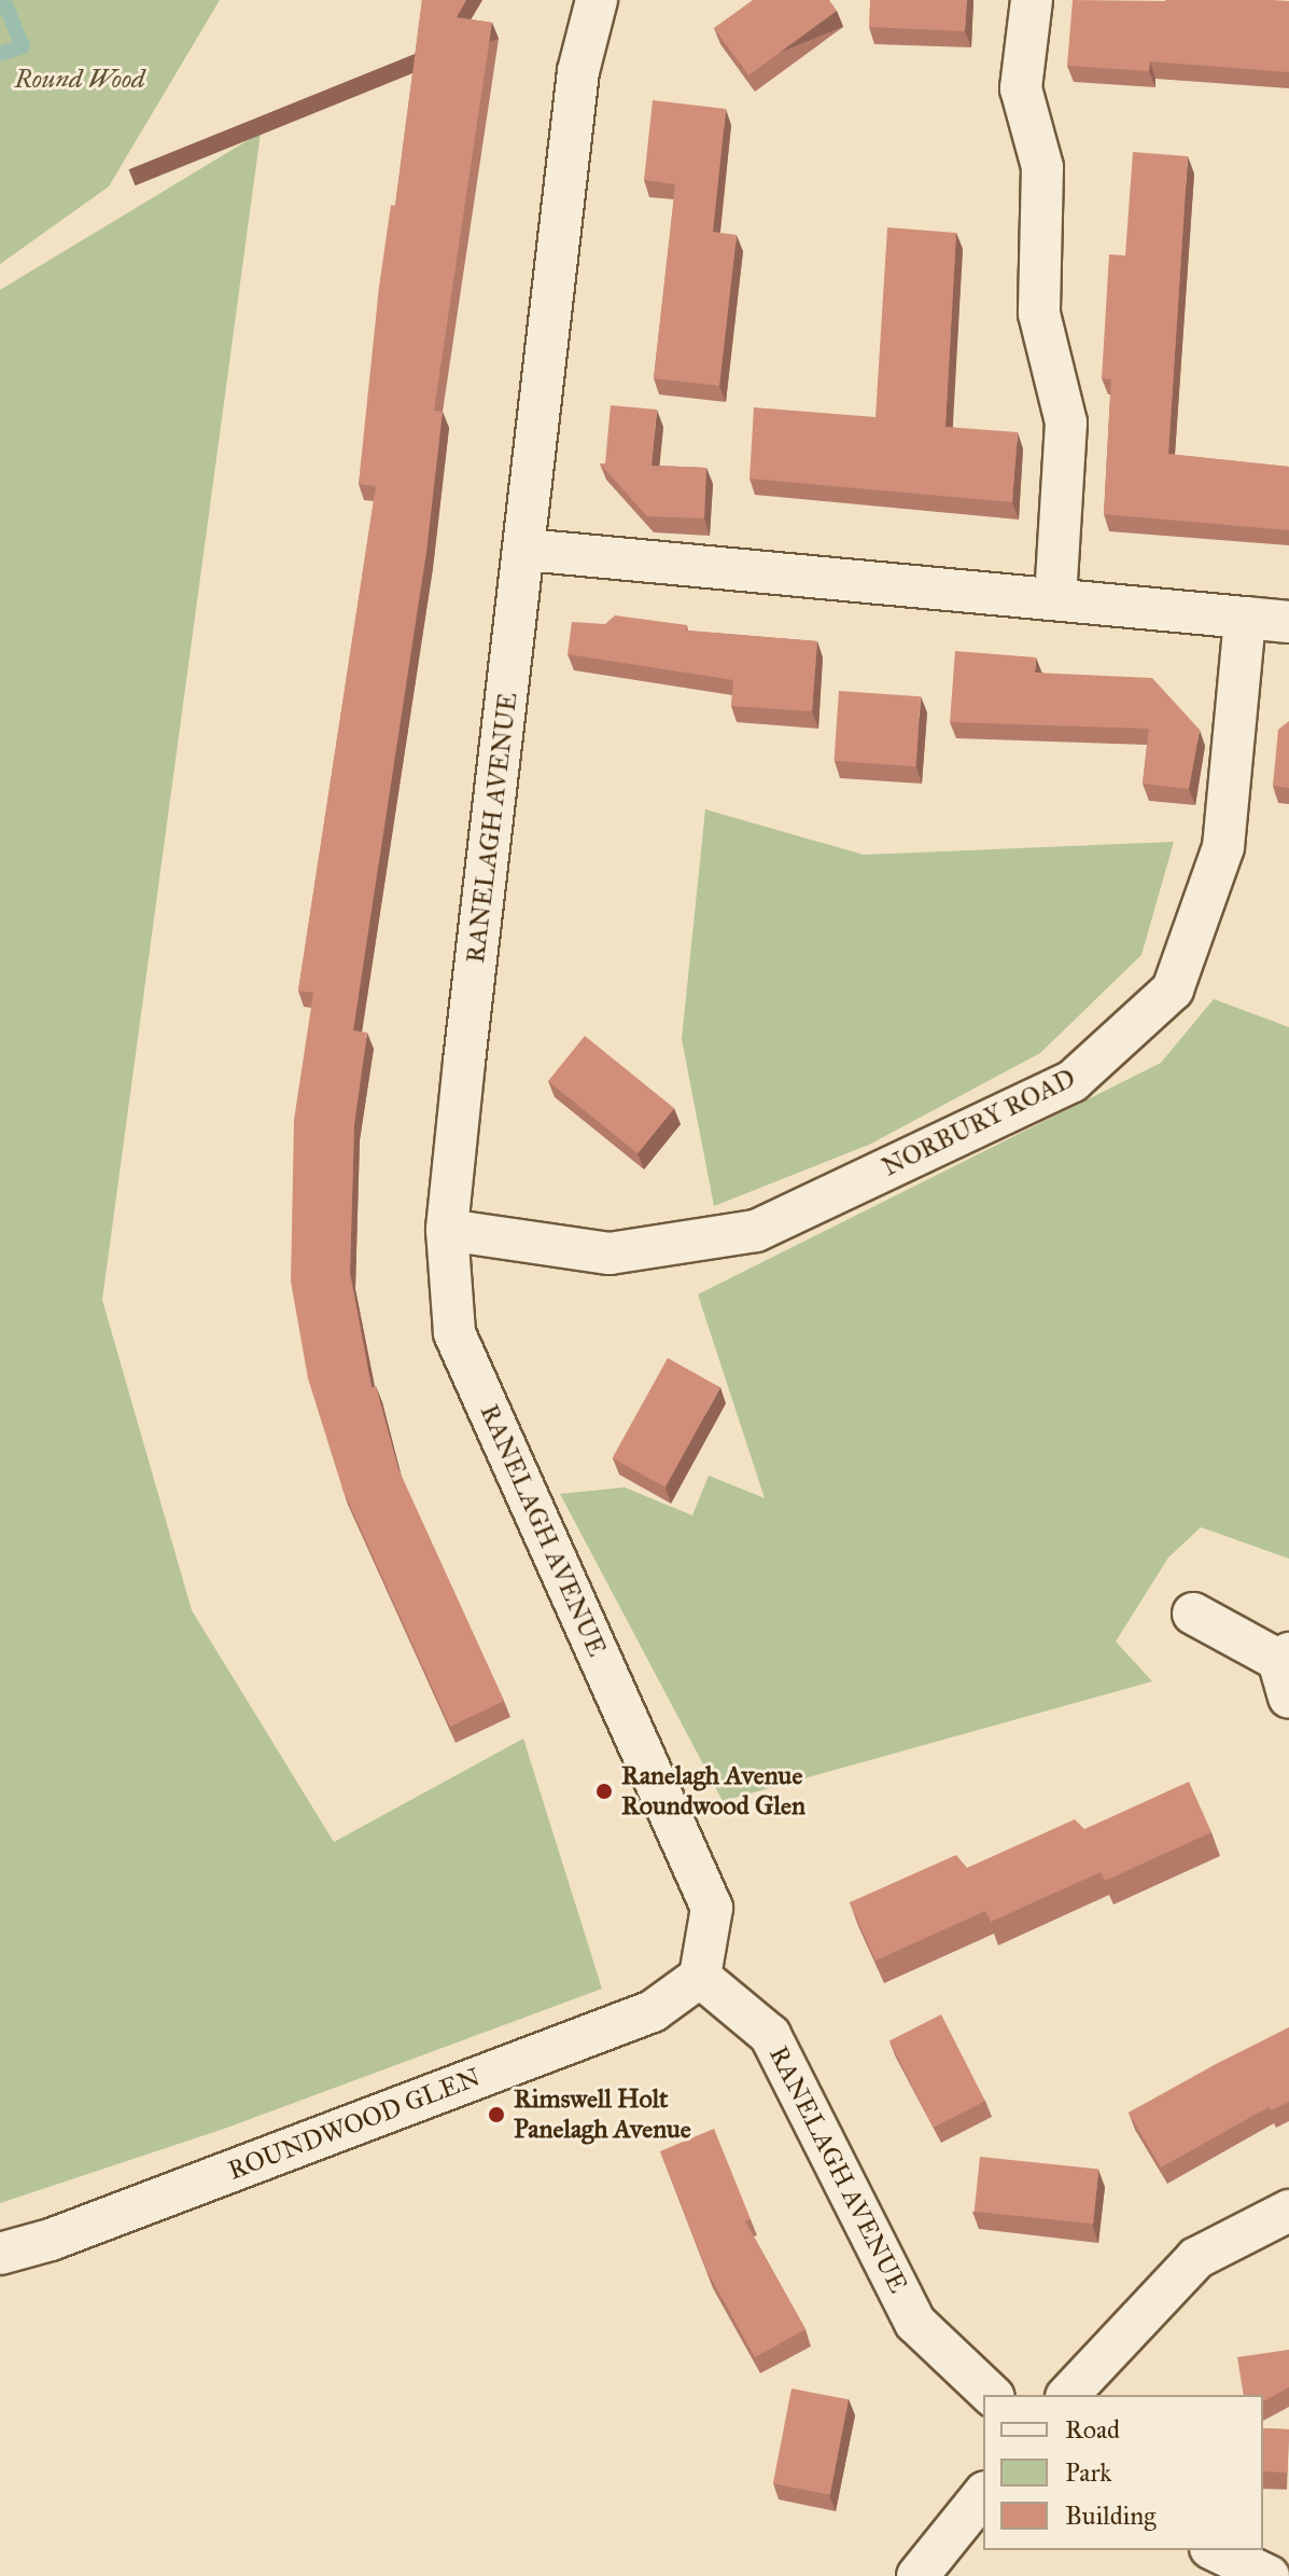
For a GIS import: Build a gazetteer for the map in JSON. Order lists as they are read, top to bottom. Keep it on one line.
{"streets":{"street":["RANELAGH AVENUE","NORBURY ROAD","ROUNDWOOD GLEN"]},"crossings":[["RANELAGH AVENUE","NORBURY ROAD"],["RANELAGH AVENUE","ROUNDWOOD GLEN"]],"parks":["Round Wood"],"places":["Ranelagh Avenue Roundwood Glen","Rimswell Holt Panelagh Avenue"],"legend":["Road","Park","Building"]}
